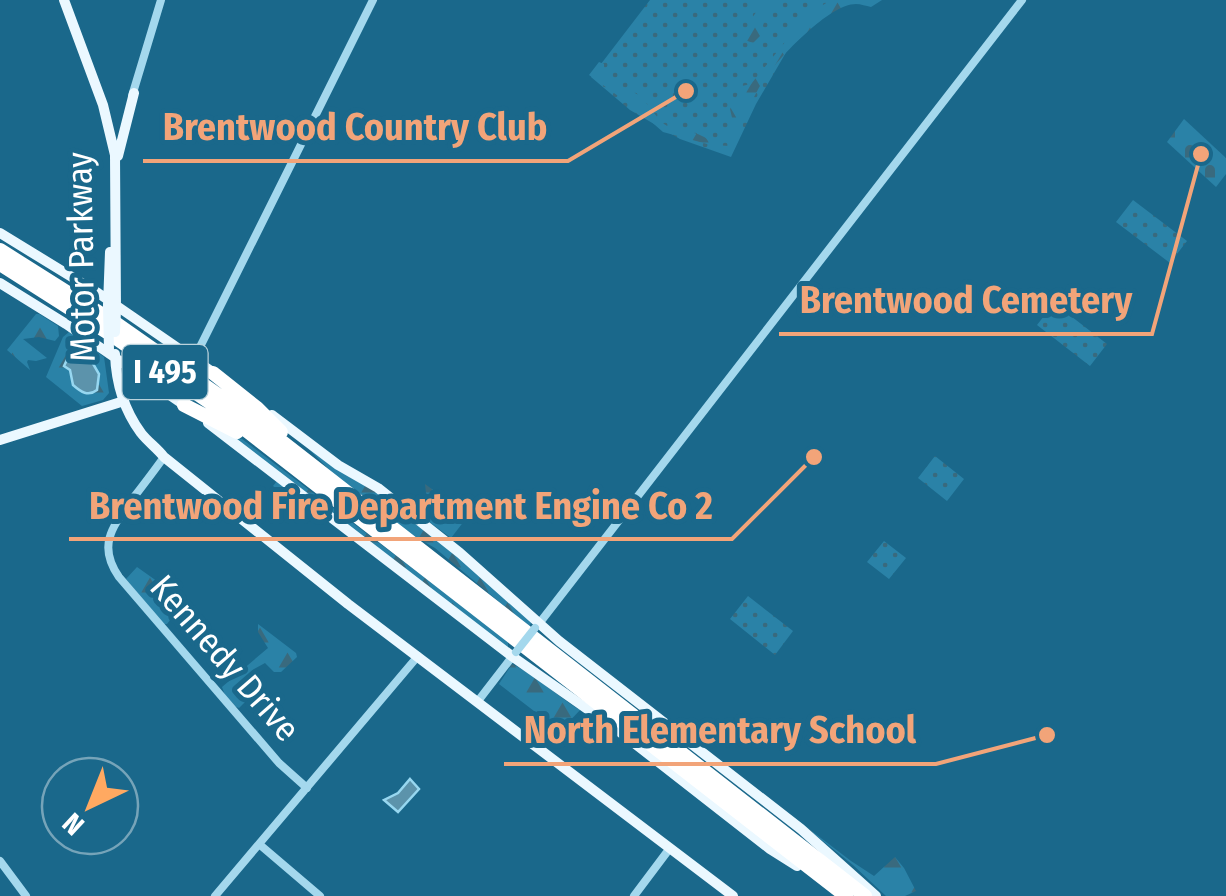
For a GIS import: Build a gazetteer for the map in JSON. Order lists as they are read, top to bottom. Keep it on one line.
{"streets":{"highway":["I 495"],"main road":["Motor Parkway"],"street":["Kennedy Drive"]},"crossings":[["Motor Parkway","Kennedy Drive"]],"places":["Brentwood Country Club","Brentwood Cemetery","Brentwood Fire Department Engine Co 2","North Elementary School"],"north":"bottom left"}
